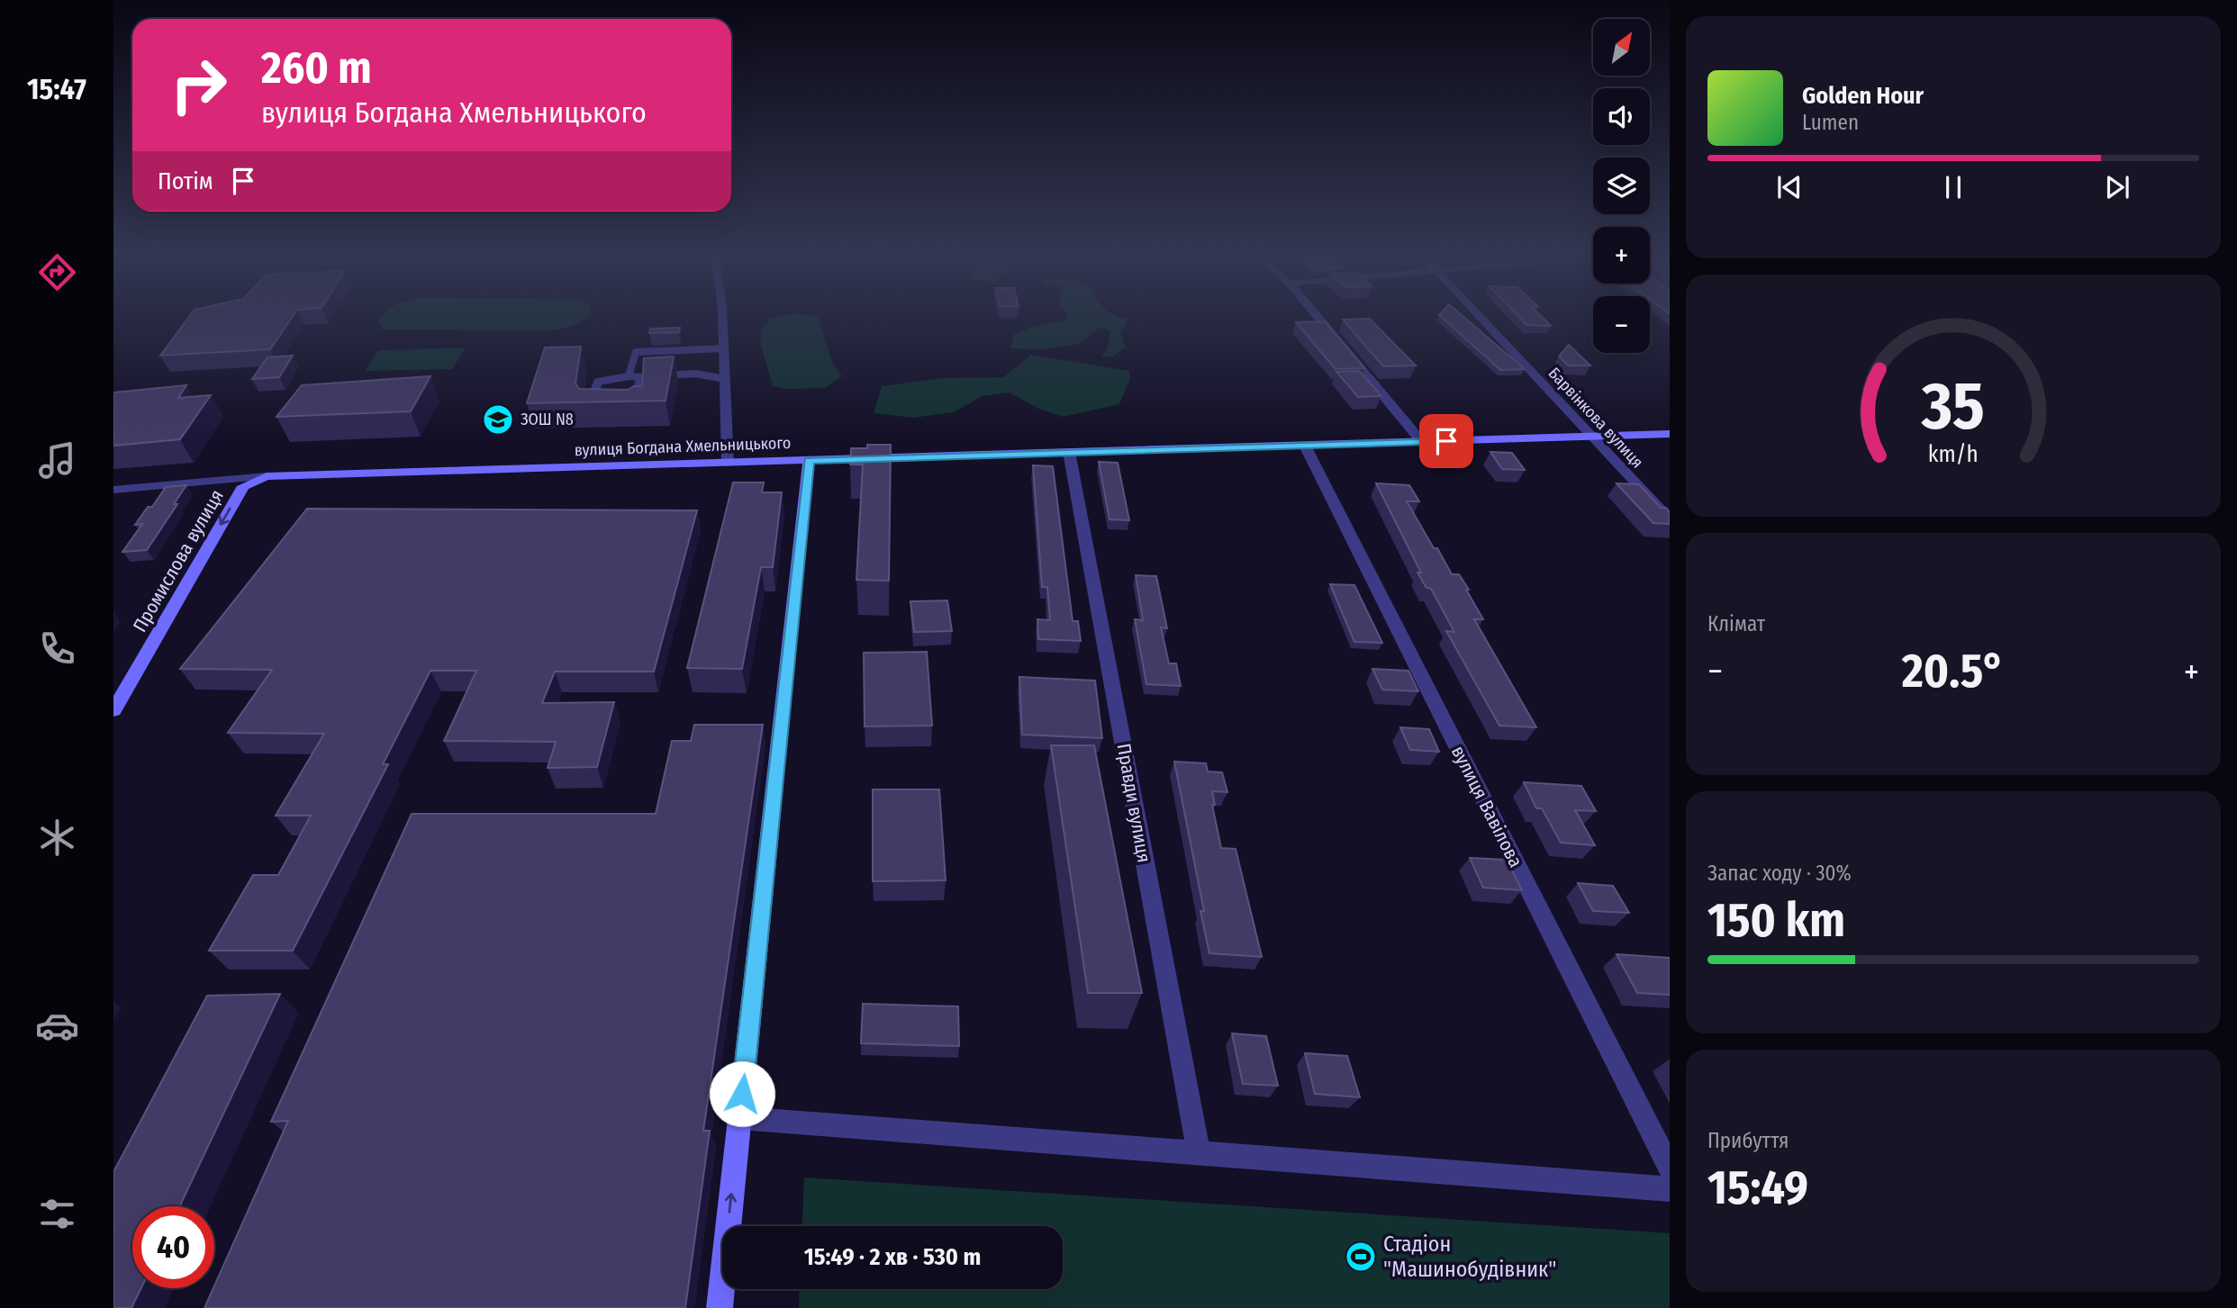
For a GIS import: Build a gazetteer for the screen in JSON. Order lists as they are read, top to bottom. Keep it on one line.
{"streets":{"street":["Барвінкова вулиця","вулиця Богдана Хмельницького","Промислова вулиця","Правди вулиця","вулиця Вавілова"]},"crossings":[["Барвінкова вулиця","вулиця Богдана Хмельницького"],["вулиця Богдана Хмельницького","Промислова вулиця"],["вулиця Богдана Хмельницького","Правди вулиця"],["вулиця Богдана Хмельницького","вулиця Вавілова"]],"one_way":["Промислова вулиця"],"places":{"school or university":["ЗОШ N8"],"sports":["Стадіон \"Машинобудівник\""]},"north":"top right","page":{"tabs":"15:47","map_buttons":["+","−"],"turn":["260 m","вулиця Богдана Хмельницького"],"song":["Golden Hour","Lumen"],"then":"Потім","tile":["Клімат",["Запас ходу · 30%","150 km"],["Прибуття","15:49"]],"heat":["−","20.5°","+"],"limit":"40","trip":"15:49 · 2 хв · 530 m","gauge":["35","km/h"]}}
